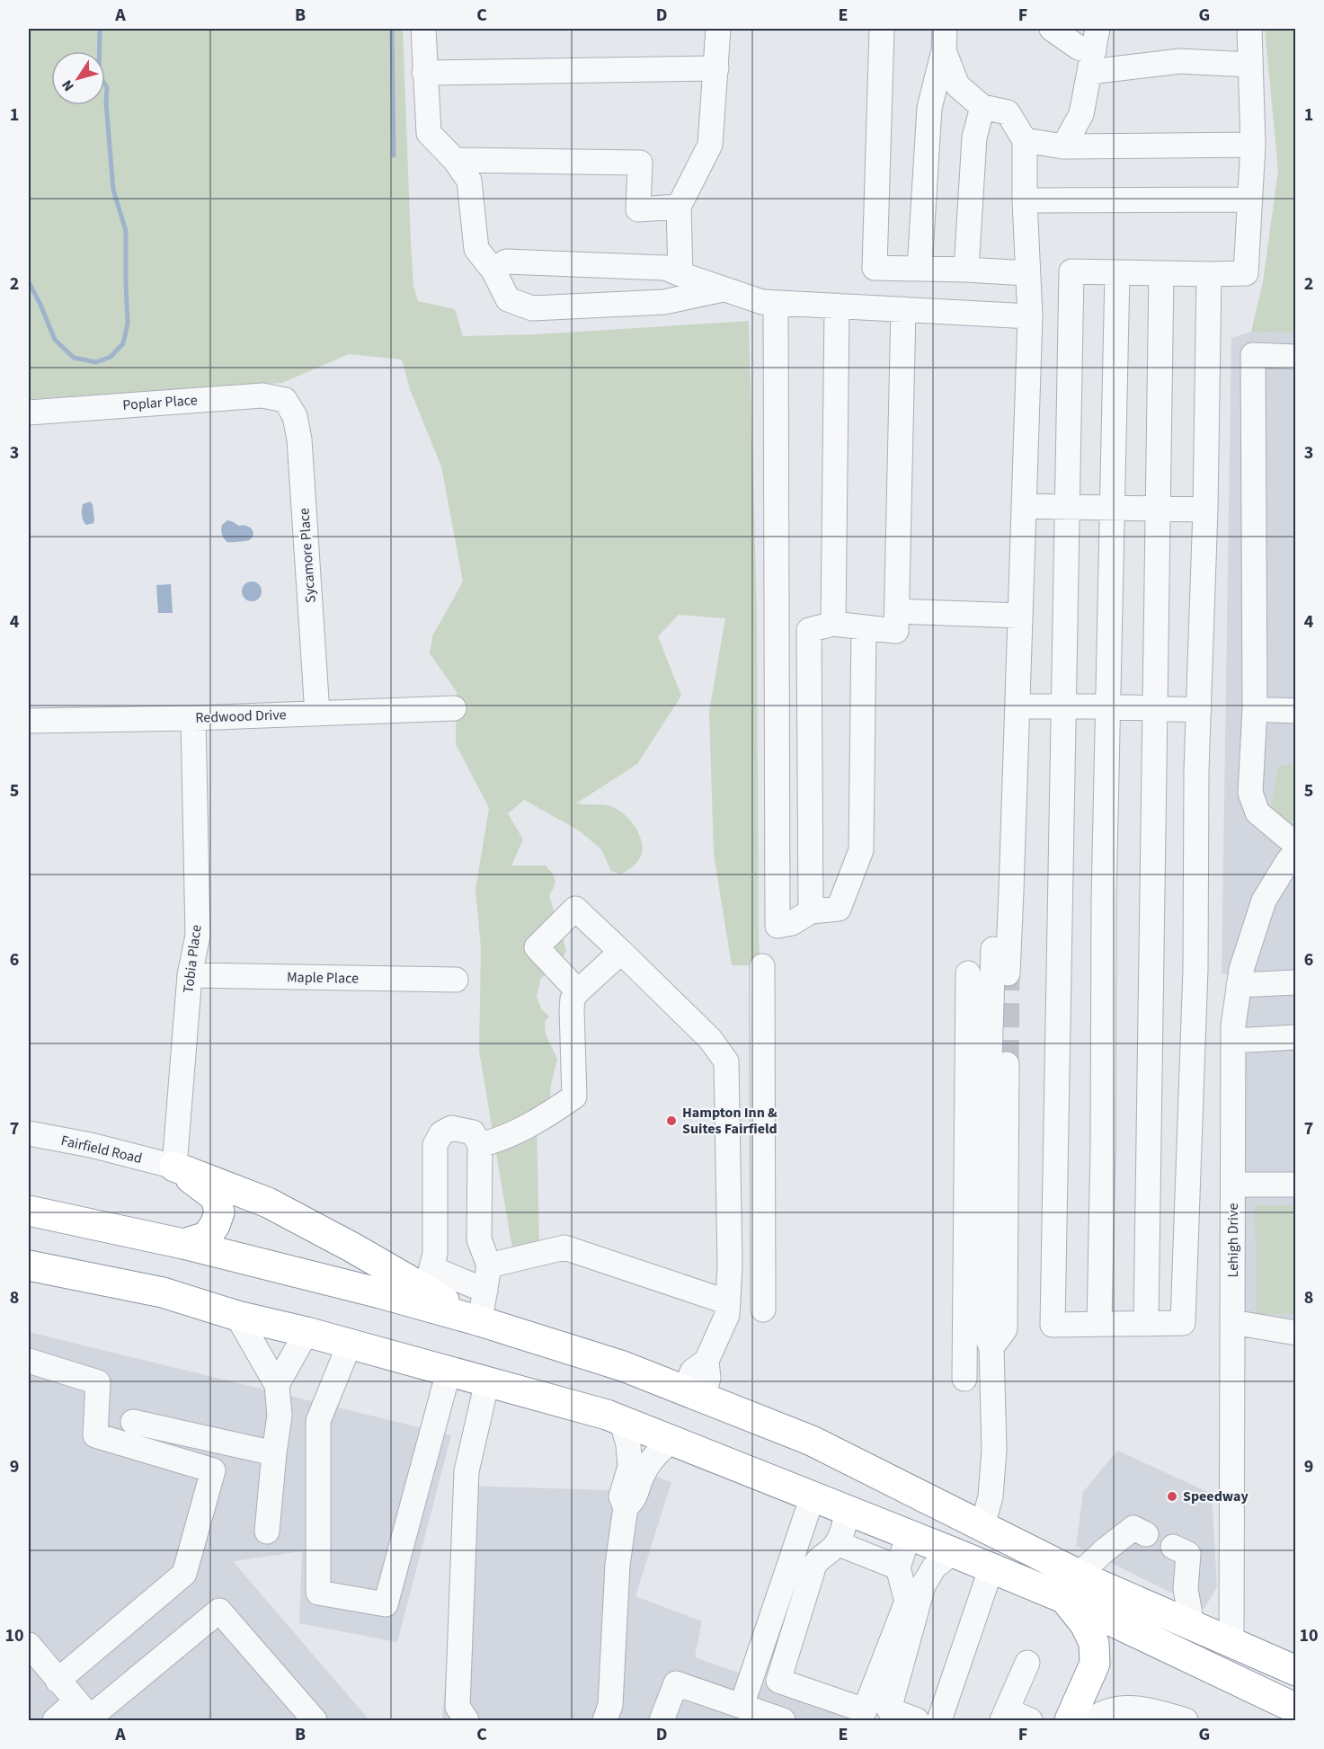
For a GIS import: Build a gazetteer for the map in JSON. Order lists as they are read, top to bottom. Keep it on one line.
{"streets":{"street":["Poplar Place","Sycamore Place","Redwood Drive","Tobia Place","Maple Place","Fairfield Road","Lehigh Drive"]},"crossings":[["Poplar Place","Sycamore Place"],["Sycamore Place","Redwood Drive"],["Redwood Drive","Tobia Place"],["Tobia Place","Maple Place"],["Tobia Place","Fairfield Road"]],"places":["Hampton Inn & Suites Fairfield","Speedway"],"north":"bottom left","grid":{"columns":["A","B","C","D","E","F","G"],"rows":["1","2","3","4","5","6","7","8","9","10"]}}
